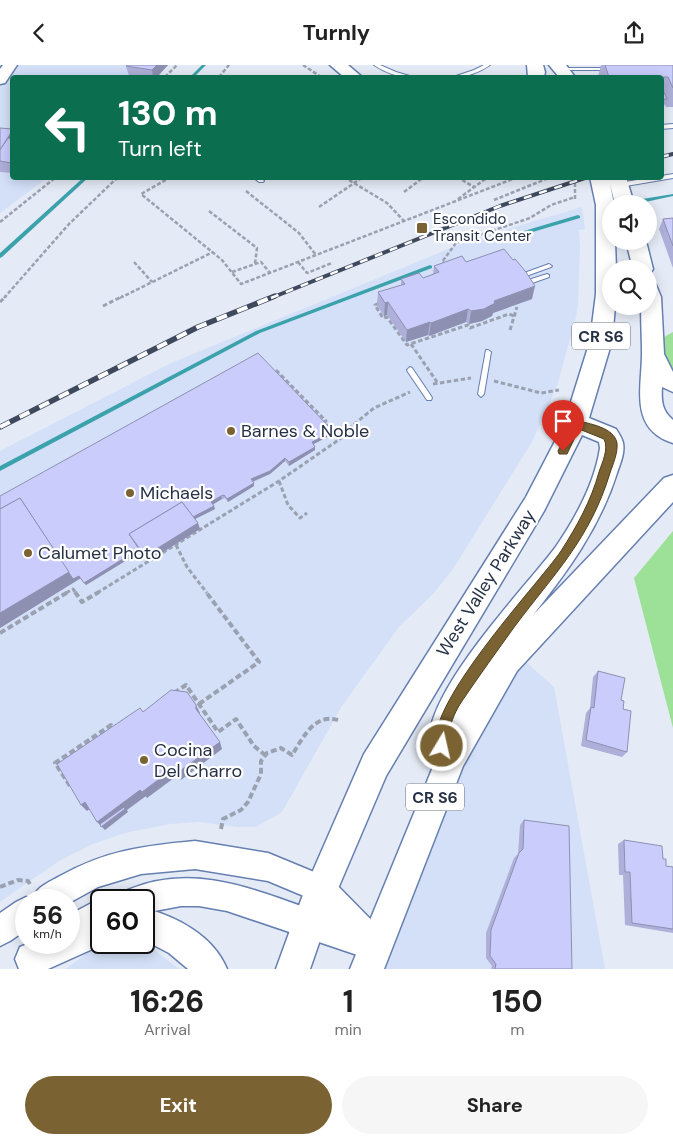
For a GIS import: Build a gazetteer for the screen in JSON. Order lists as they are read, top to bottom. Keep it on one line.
{"streets":{"main road":["CR S6","West Valley Parkway"]},"places":{"transit":["Escondido Transit Center"],"other":["Barnes & Noble","Michaels","Calumet Photo","Cocina Del Charro"]},"page":{"header":"Turnly","turn":["130 m","Turn left"],"speed":"56 km/h","limit":"60","eta":["16:26","Arrival","1","min","150","m"],"buttons":["Exit","Share"]}}
